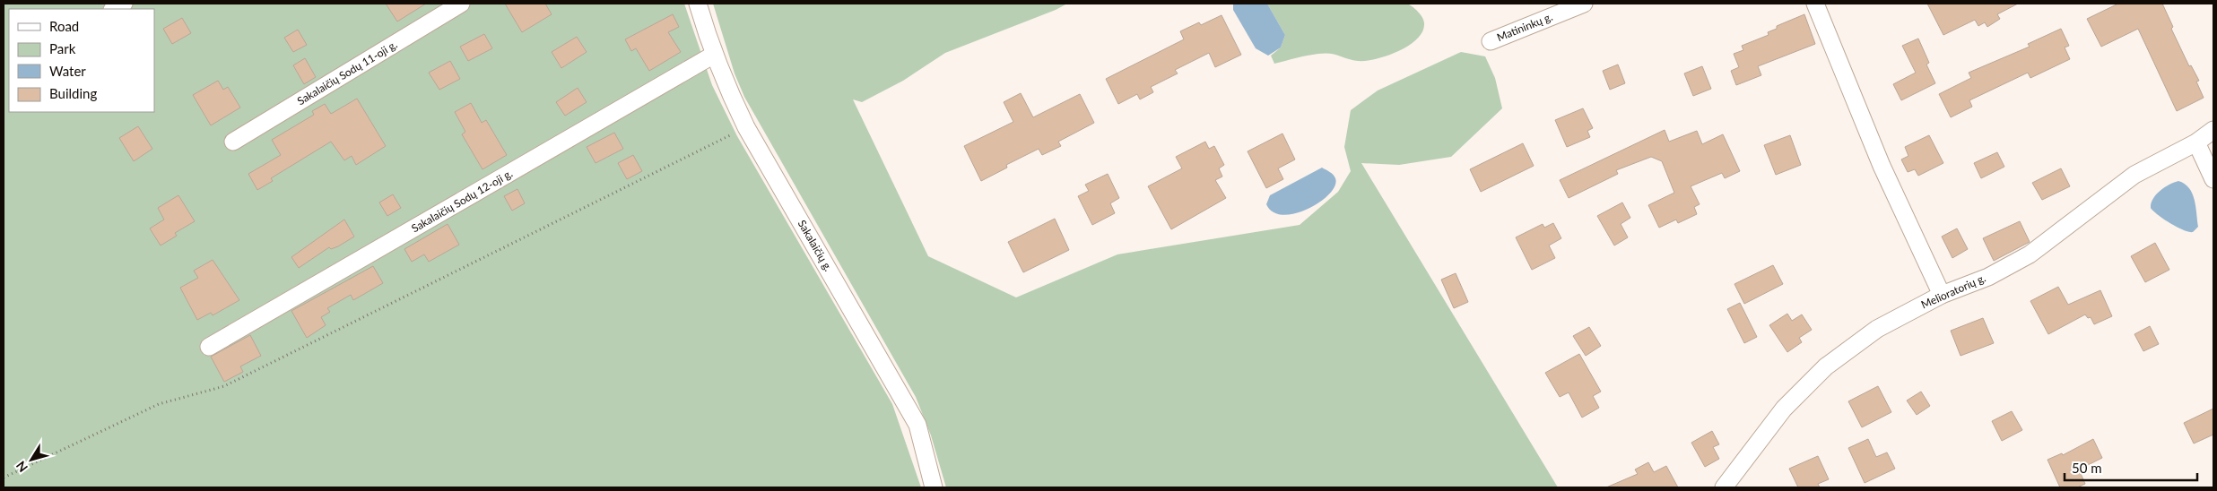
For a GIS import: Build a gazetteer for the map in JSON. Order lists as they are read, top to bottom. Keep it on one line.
{"streets":{"street":["Matininkų g.","Sakalaičių Sodų 11-oji g.","Sakalaičių Sodų 12-oji g.","Sakalaičių g.","Melioratorių g."]},"crossings":[["Sakalaičių Sodų 12-oji g.","Sakalaičių g."]],"legend":["Road","Park","Water","Building"],"scale_bar":"50 m","north":"bottom left"}
